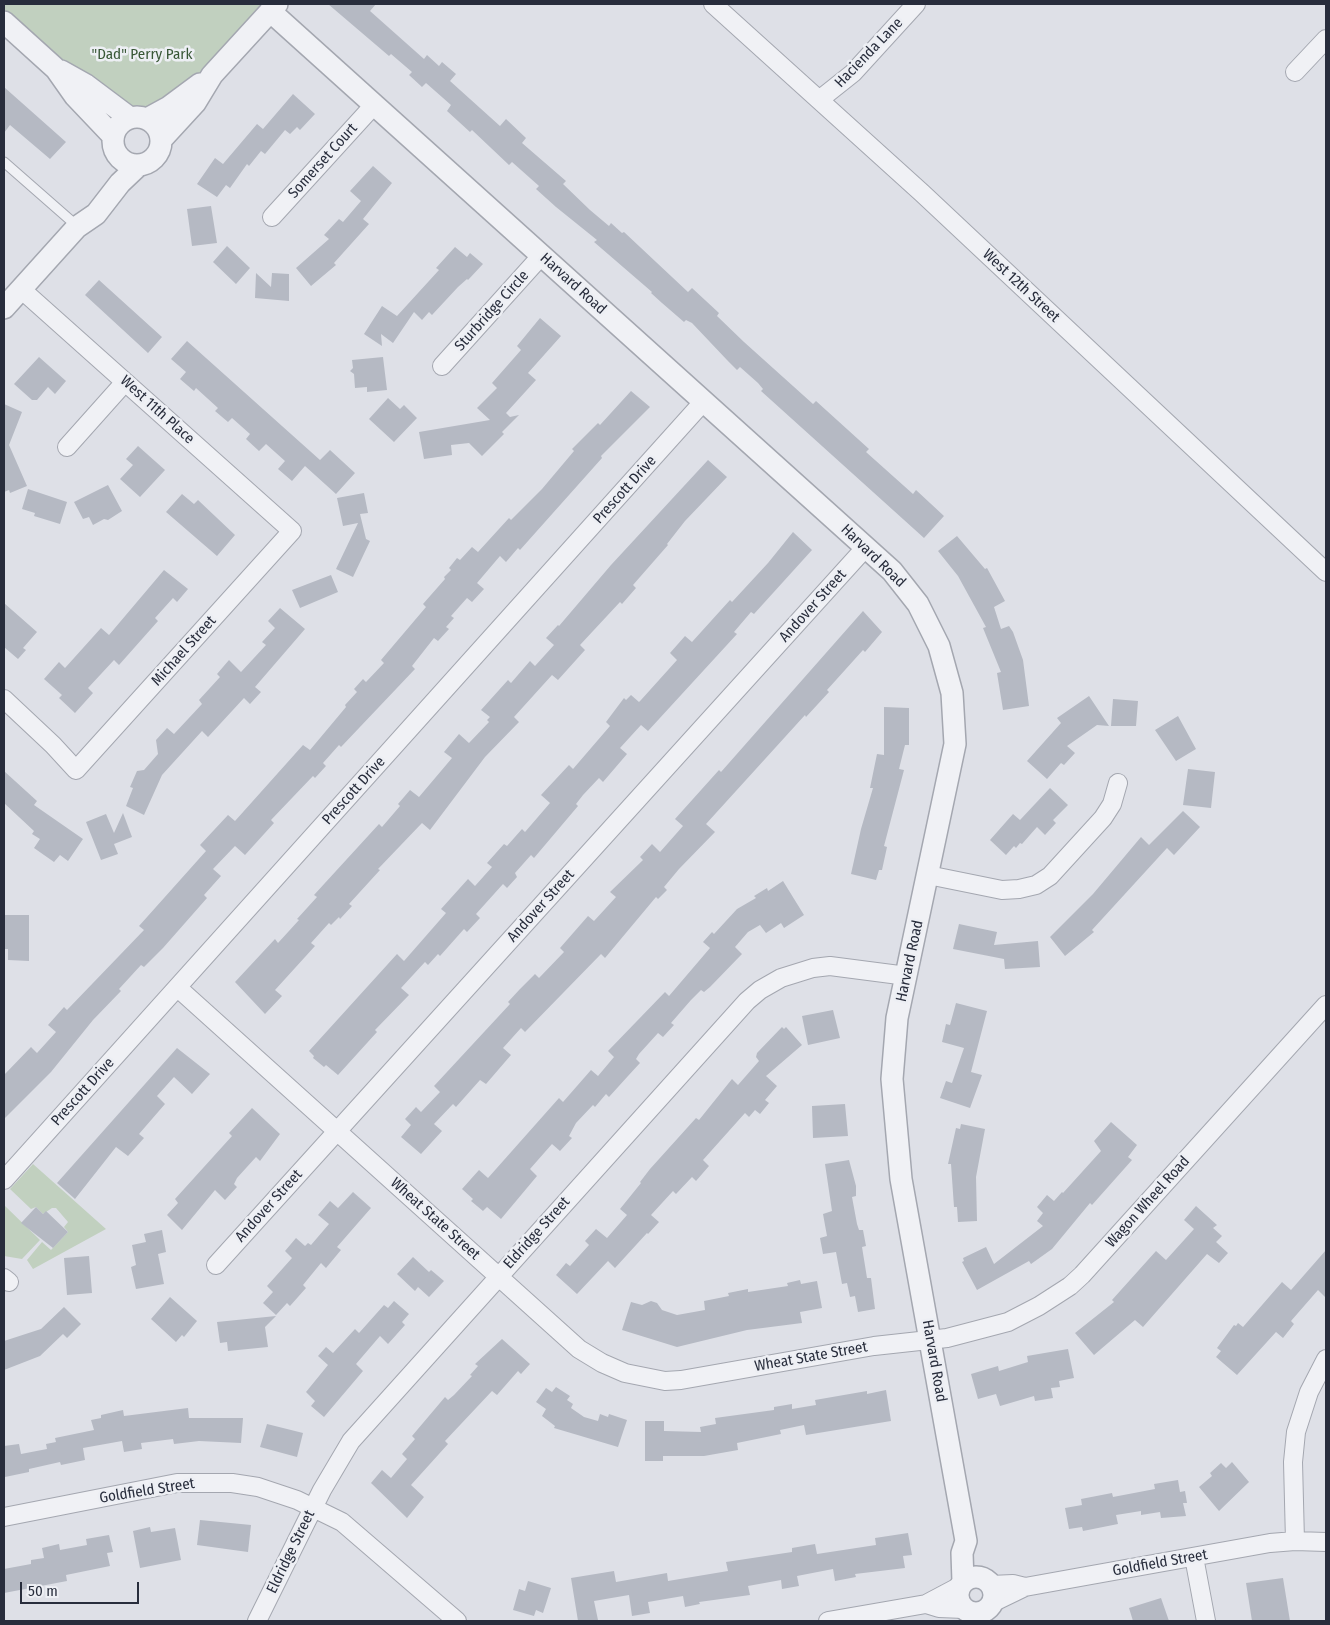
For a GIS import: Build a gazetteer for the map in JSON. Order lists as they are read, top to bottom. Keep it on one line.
{"streets":{"street":["Hacienda Lane","Somerset Court","Harvard Road","West 12th Street","Sturbridge Circle","West 11th Place","Prescott Drive","Andover Street","Michael Street","Wagon Wheel Road","Wheat State Street","Eldridge Street","Goldfield Street"]},"crossings":[["Hacienda Lane","West 12th Street"],["Somerset Court","Harvard Road"],["Harvard Road","Sturbridge Circle"],["Harvard Road","Prescott Drive"],["Harvard Road","Andover Street"],["Harvard Road","Wagon Wheel Road"],["Harvard Road","Wheat State Street"],["Harvard Road","Eldridge Street"],["Harvard Road","Goldfield Street"],["West 11th Place","Michael Street"],["Prescott Drive","Wheat State Street"],["Andover Street","Wheat State Street"],["Wagon Wheel Road","Wheat State Street"],["Wheat State Street","Eldridge Street"],["Eldridge Street","Goldfield Street"]],"parks":["\"Dad\" Perry Park"],"scale_bar":"50 m"}
